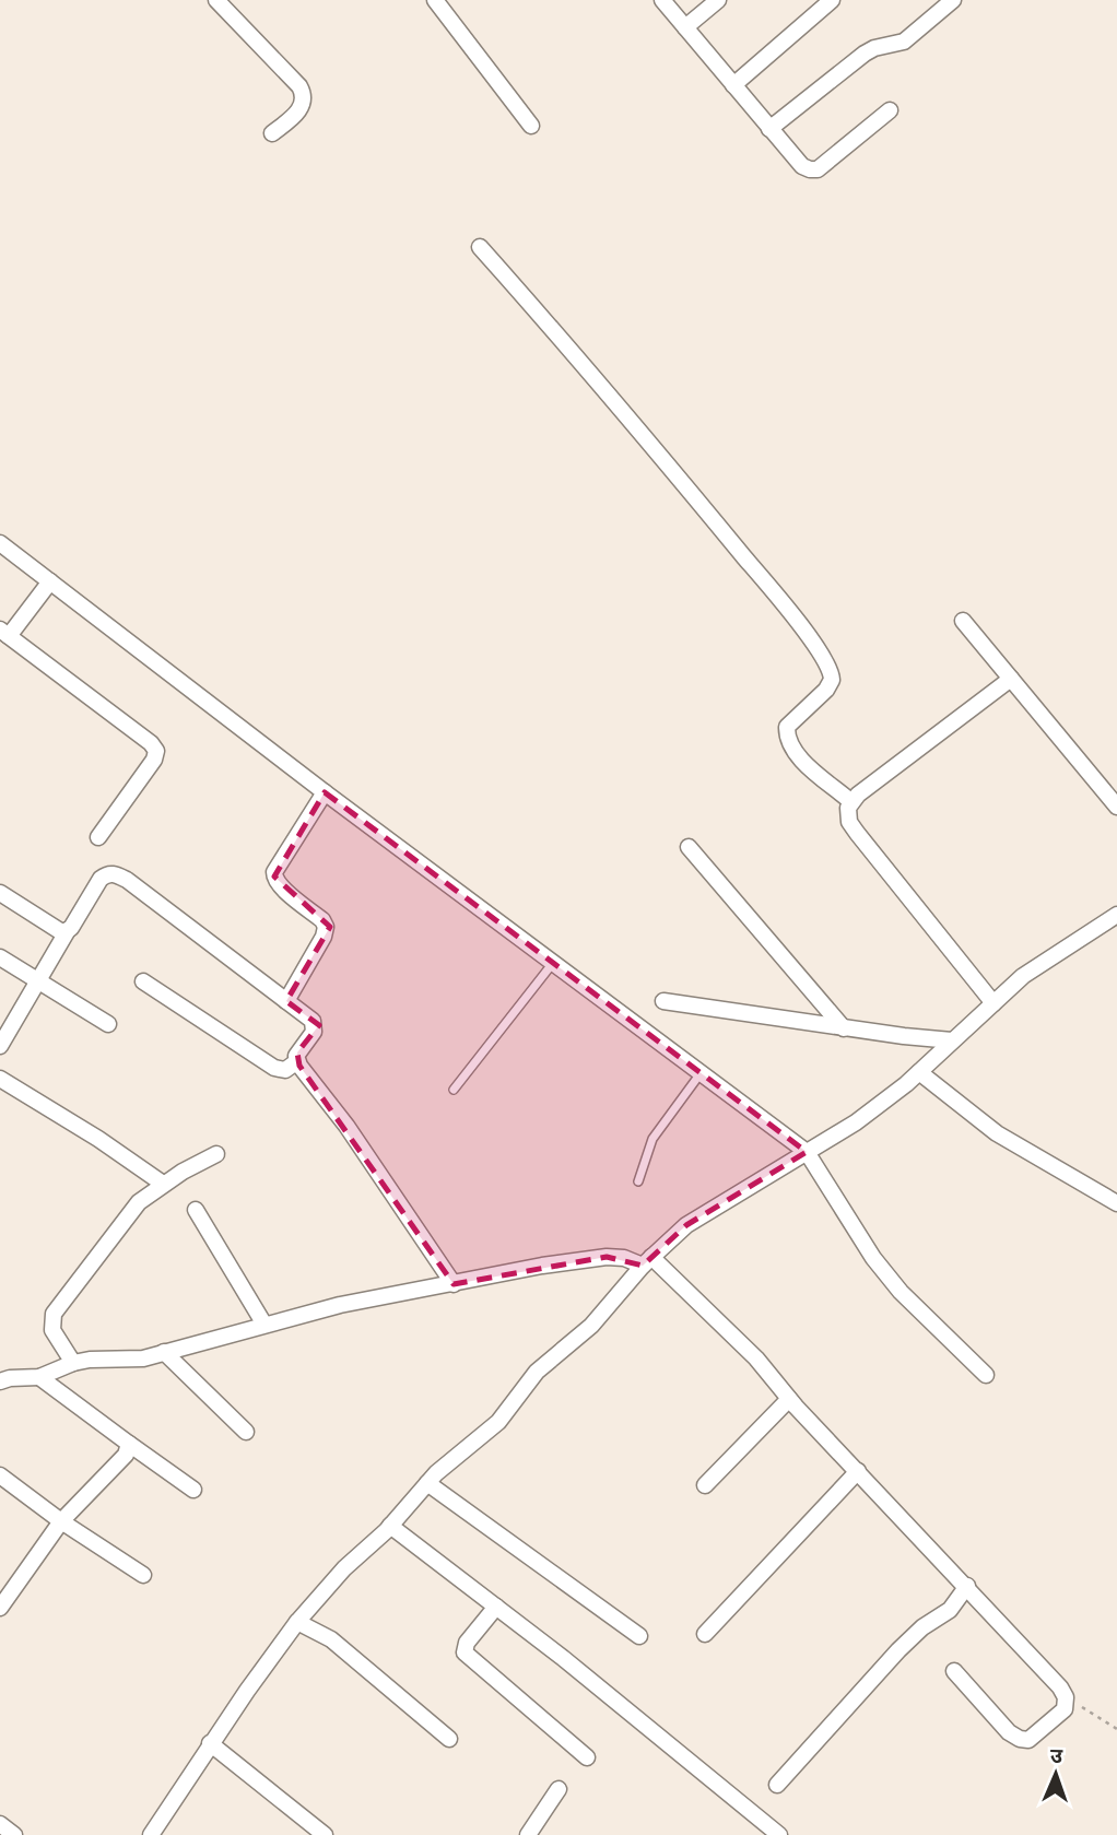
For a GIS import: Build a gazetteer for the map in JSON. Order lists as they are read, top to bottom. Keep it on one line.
{"north":"top"}
